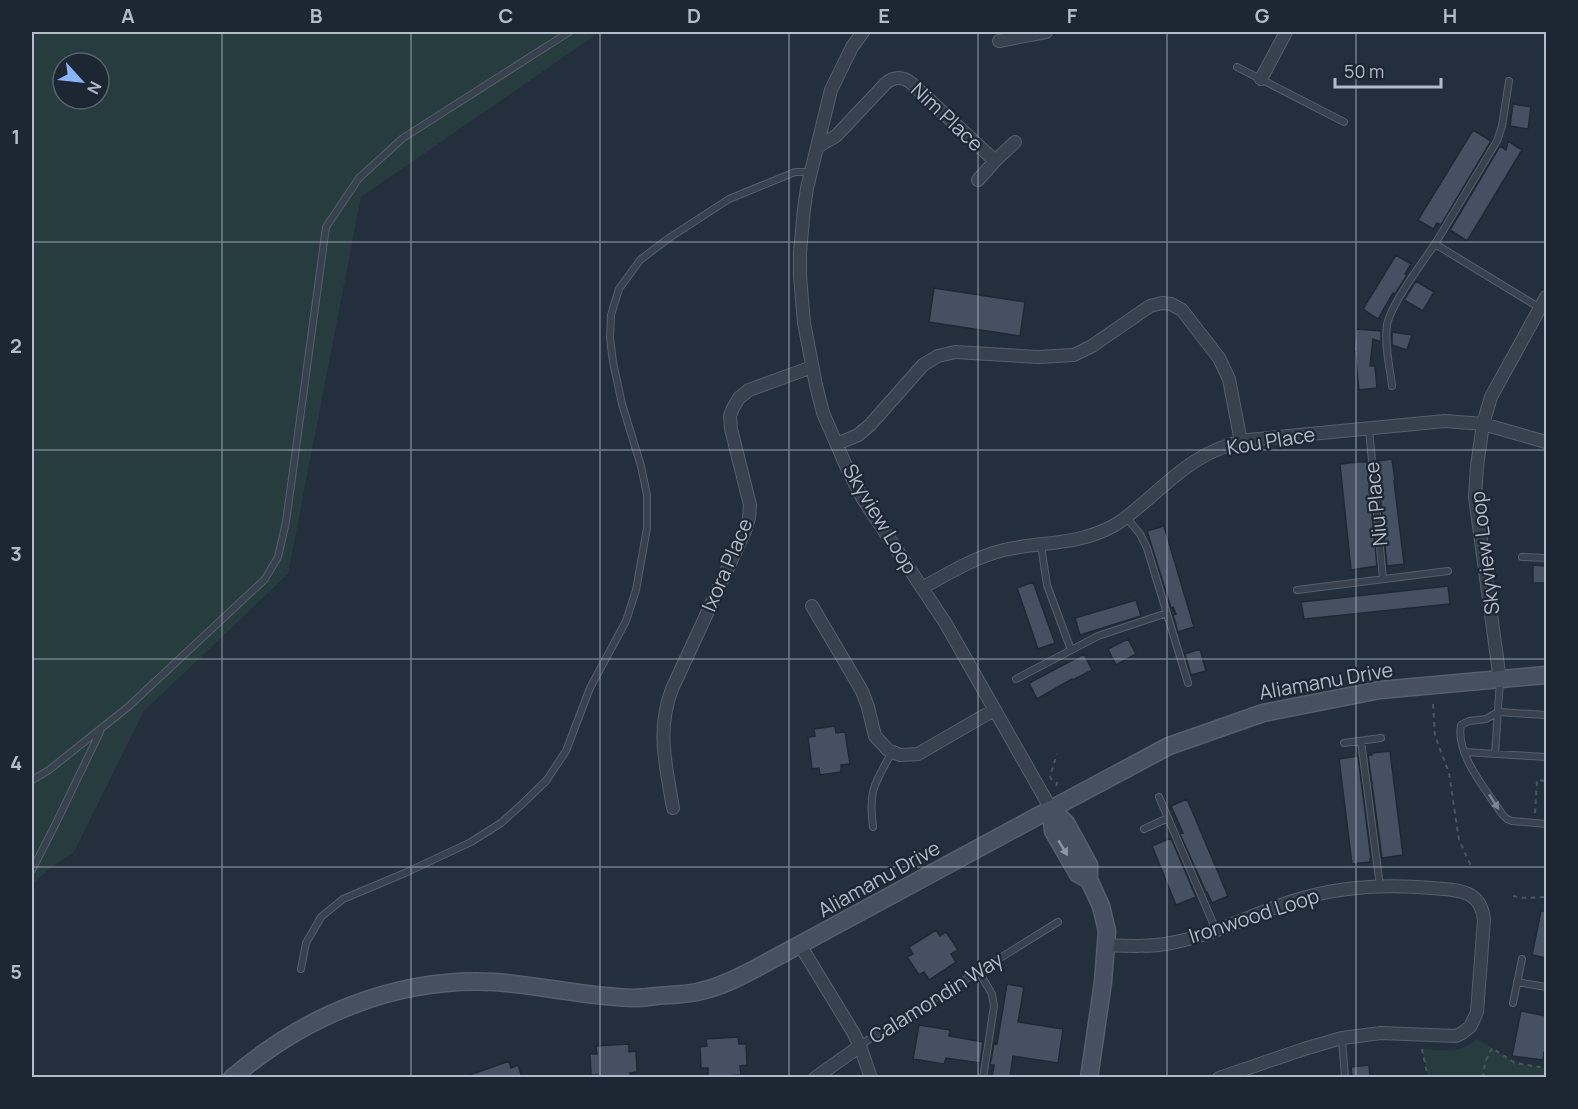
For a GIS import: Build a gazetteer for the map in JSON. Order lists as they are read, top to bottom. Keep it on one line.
{"streets":{"street":["Nim Place","Kou Place","Skyview Loop","Ixora Place","Aliamanu Drive","Ironwood Loop","Calamondin Way"],"lane":["Niu Place"]},"crossings":[["Nim Place","Skyview Loop"],["Kou Place","Niu Place"],["Kou Place","Skyview Loop"],["Skyview Loop","Ixora Place"],["Skyview Loop","Aliamanu Drive"]],"scale_bar":"50 m","north":"bottom right","grid":{"columns":["A","B","C","D","E","F","G","H"],"rows":["1","2","3","4","5"]}}
